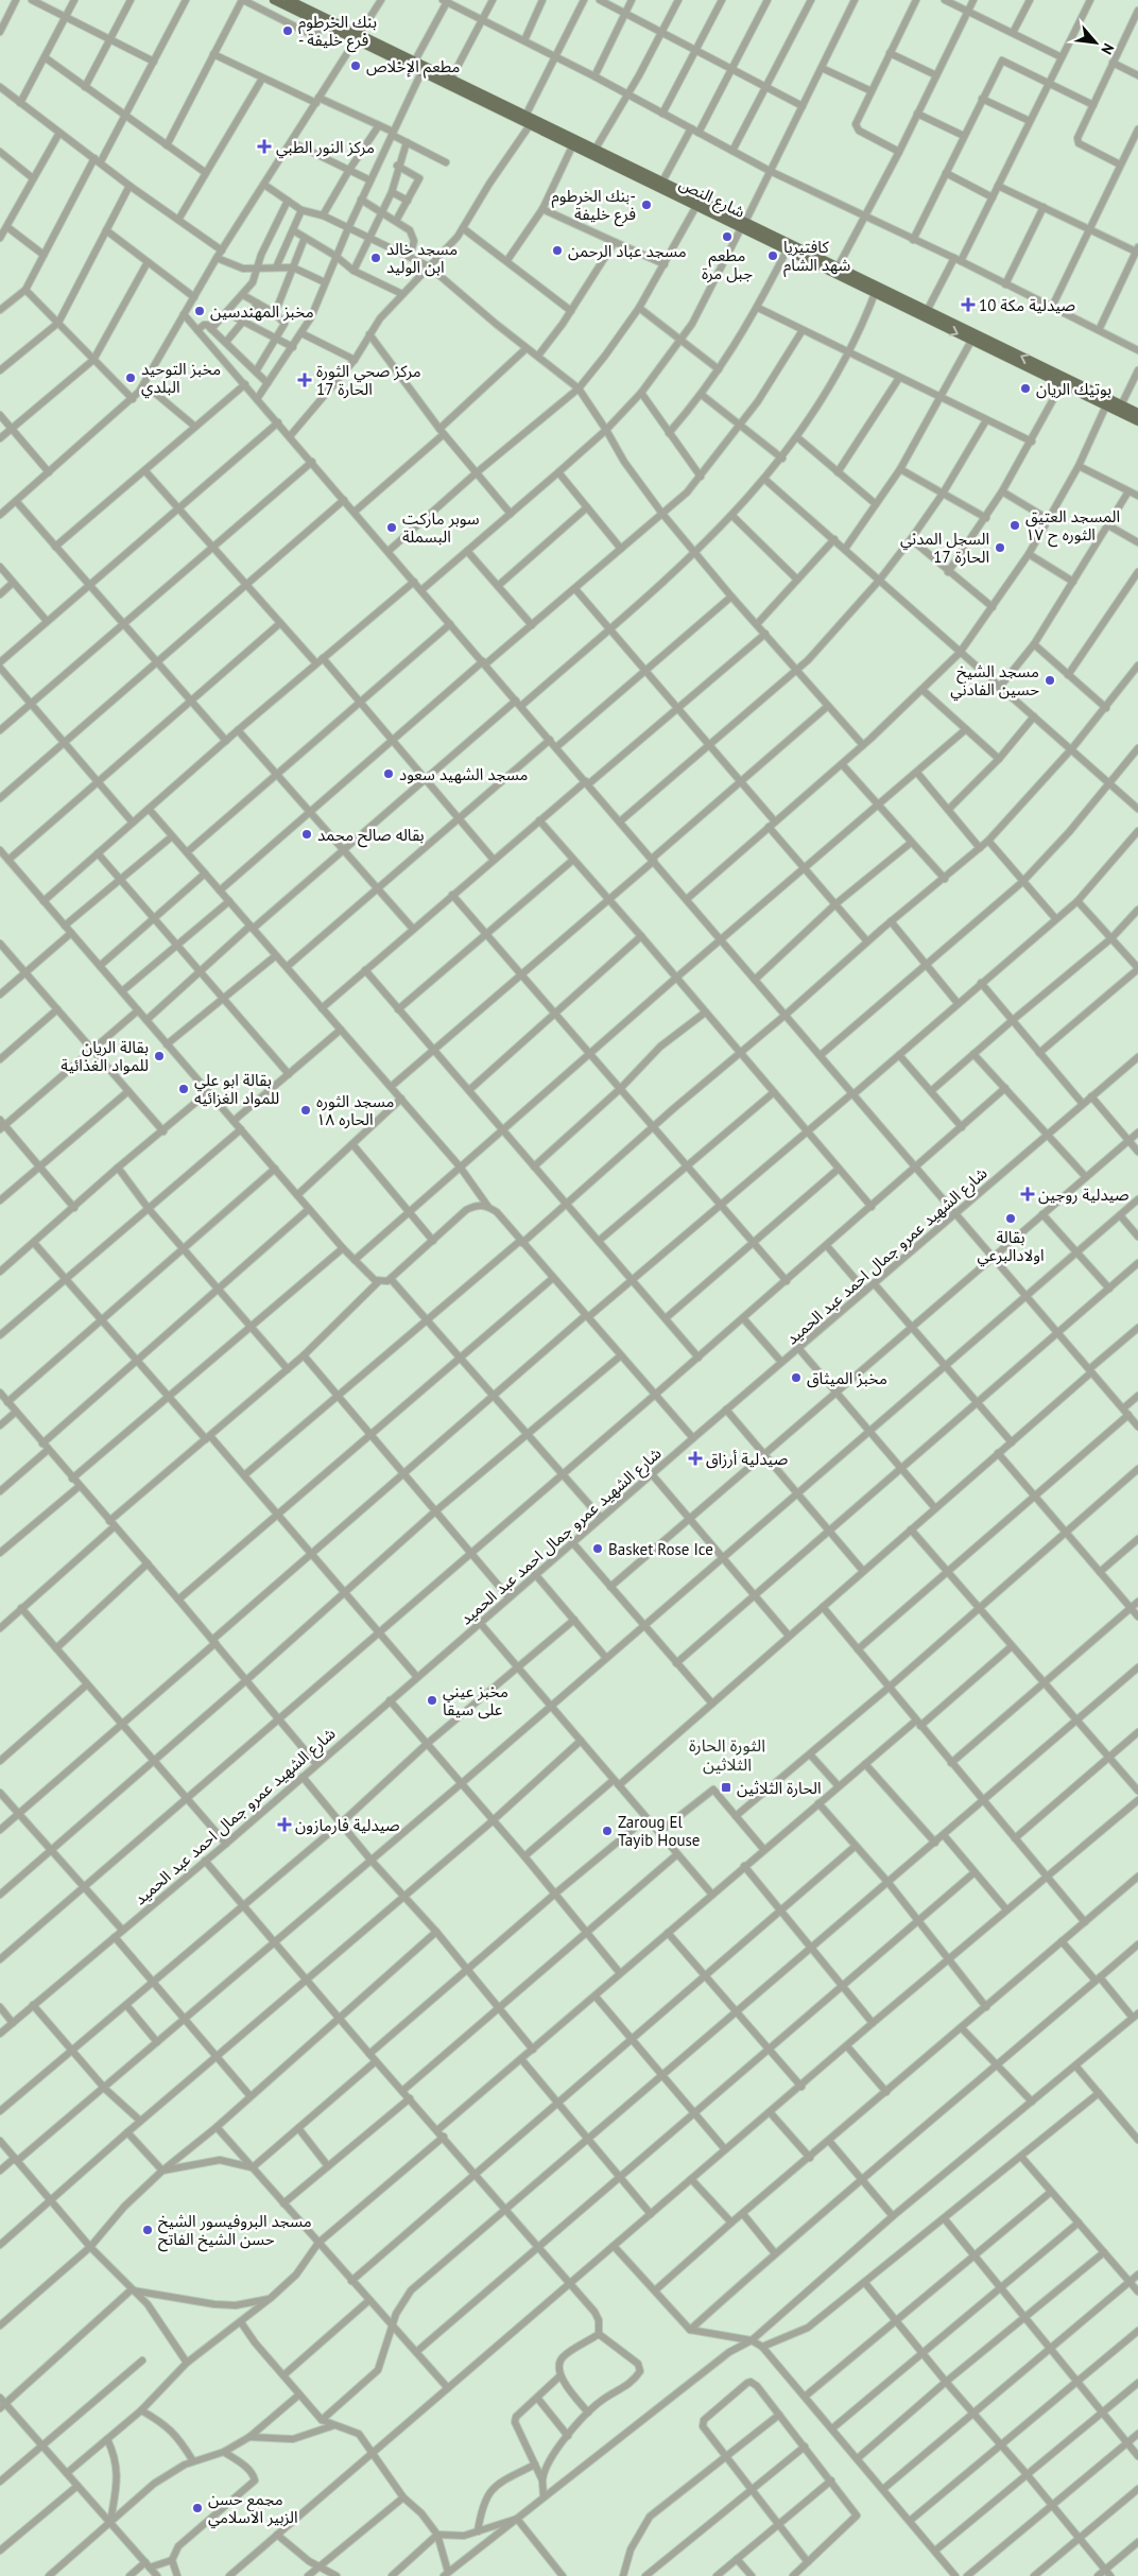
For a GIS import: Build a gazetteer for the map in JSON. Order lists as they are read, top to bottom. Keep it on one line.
{"streets":{"main road":["شارع النص"],"street":["شارع الشهيد عمرو جمال احمد عبد الحميد"]},"districts":["الثورة الحارة الثلاثين"],"places":{"other":["بنك الخرطوم - فرع خليفة","مطعم الإخلاص","بنك الخرطوم- فرع خليفة","مطعم جبل مرة","مسجد عباد الرحمن","كافتيريا شهد الشام","مسجد خالد ابن الوليد","مخبز المهندسين","مخبز التوحيد البلدي","بوتيك الريان","المسجد العتيق الثوره ح ١٧","سوبر ماركت البسملة","السجل المدني الحارة 17","مسجد الشيخ حسين الفادني","مسجد الشهيد سعود","بقاله صالح محمد","بقالة الريان للمواد الغذائية","بقالة ابو علي للمواد الغزائيه","مسجد الثوره الحاره ١٨","بقالة اولادالبرعي","مخبز الميثاق","Basket Rose Ice","مخبز عيني على سيقا","Zaroug El Tayib House","مسجد البروفيسور الشيخ حسن الشيخ الفاتح","مجمع حسن الزبير الاسلامي"],"health":["مركز النور الطبي","صيدلية مكة 10","مركز صحي الثورة الحارة 17","صيدلية روجين","صيدلية أرزاق","صيدلية فارمازون"],"transit":["الحارة الثلاثين"]},"north":"bottom right"}
